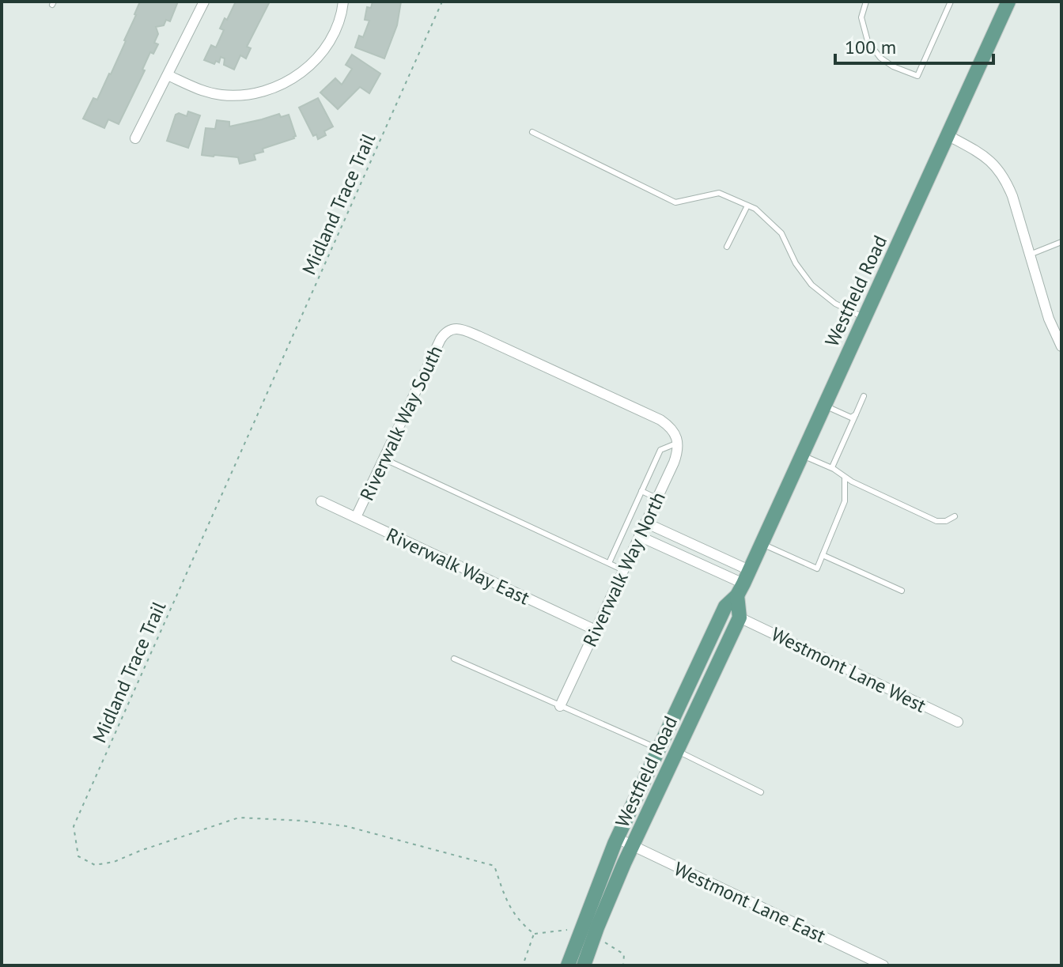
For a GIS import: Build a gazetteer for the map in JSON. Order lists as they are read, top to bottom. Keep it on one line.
{"streets":{"main road":["Westfield Road"],"street":["Riverwalk Way South","Riverwalk Way East","Riverwalk Way North","Westmont Lane West","Westmont Lane East"],"path":["Midland Trace Trail"]},"crossings":[["Westfield Road","Westmont Lane West"],["Westfield Road","Westmont Lane East"],["Riverwalk Way South","Riverwalk Way East"],["Riverwalk Way South","Riverwalk Way North"],["Riverwalk Way East","Riverwalk Way North"]],"scale_bar":"100 m"}
